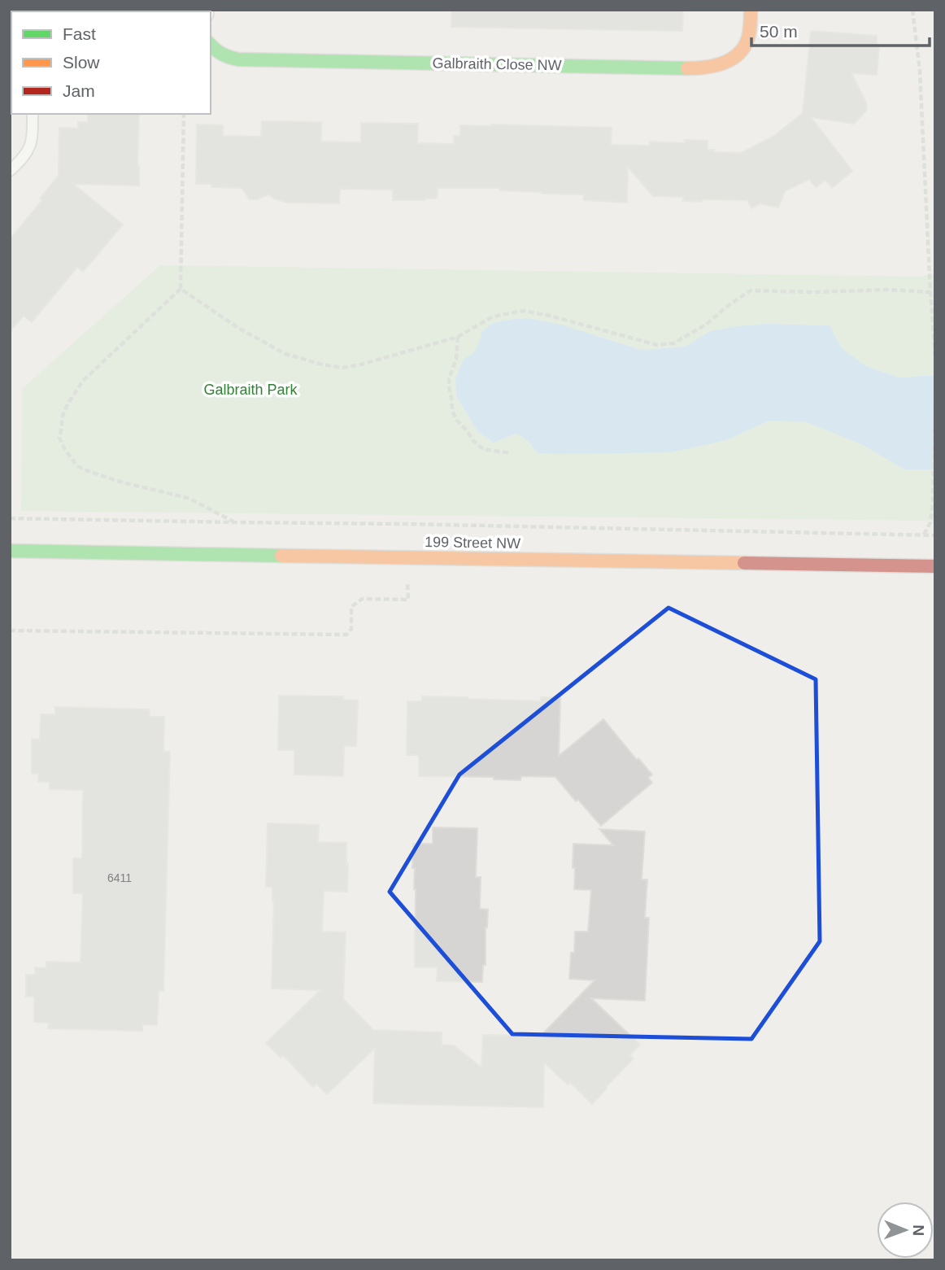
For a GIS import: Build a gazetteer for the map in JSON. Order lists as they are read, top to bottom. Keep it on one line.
{"streets":{"main road":["Galbraith Close NW","199 Street NW"]},"parks":["Galbraith Park"],"house_numbers":["6411"],"legend":["Fast","Slow","Jam"],"scale_bar":"50 m","north":"right"}
